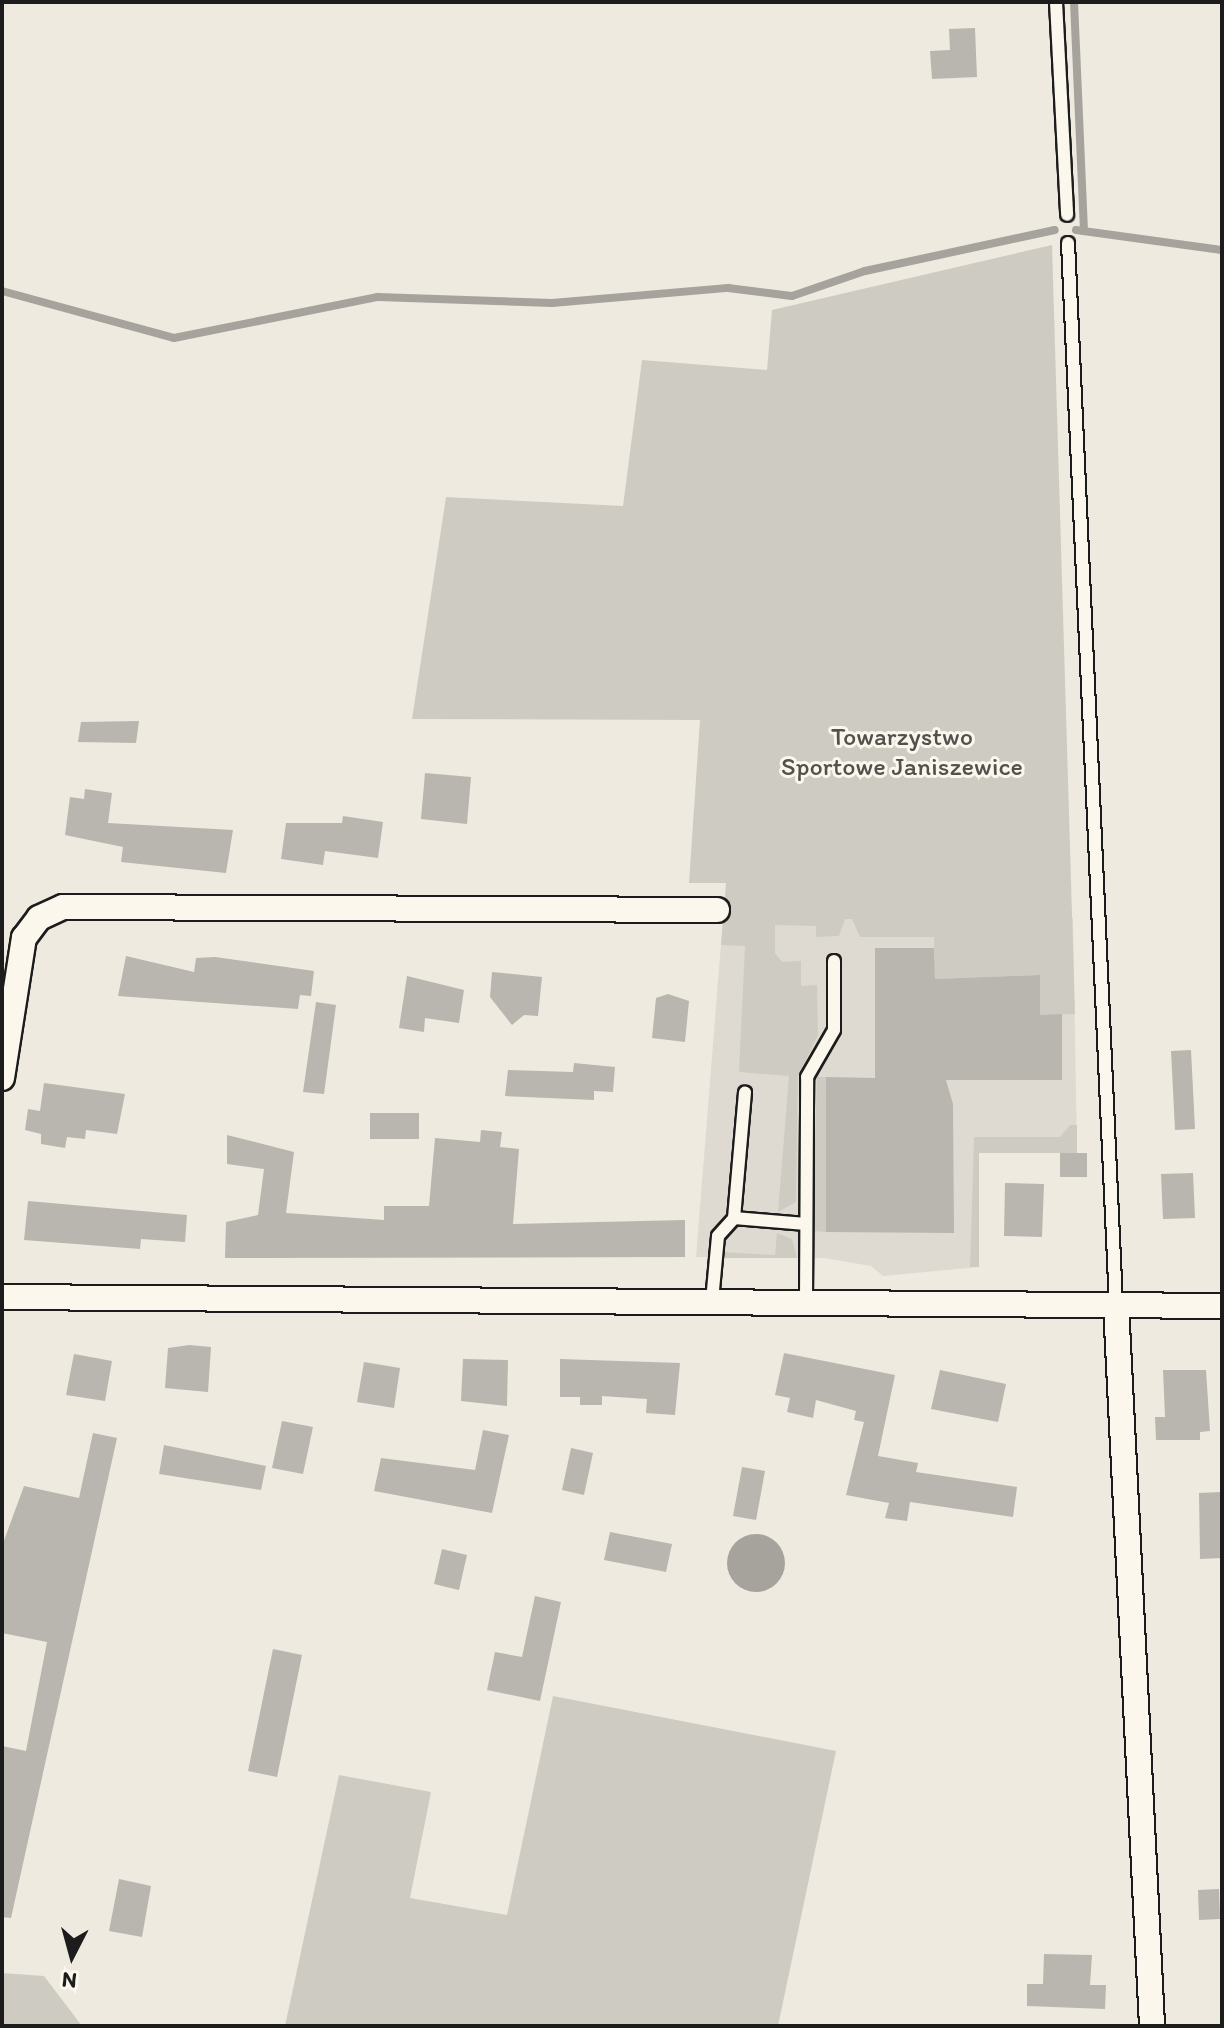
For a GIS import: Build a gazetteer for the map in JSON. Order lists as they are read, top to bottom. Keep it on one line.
{"parks":["Towarzystwo Sportowe Janiszewice"],"north":"bottom"}
